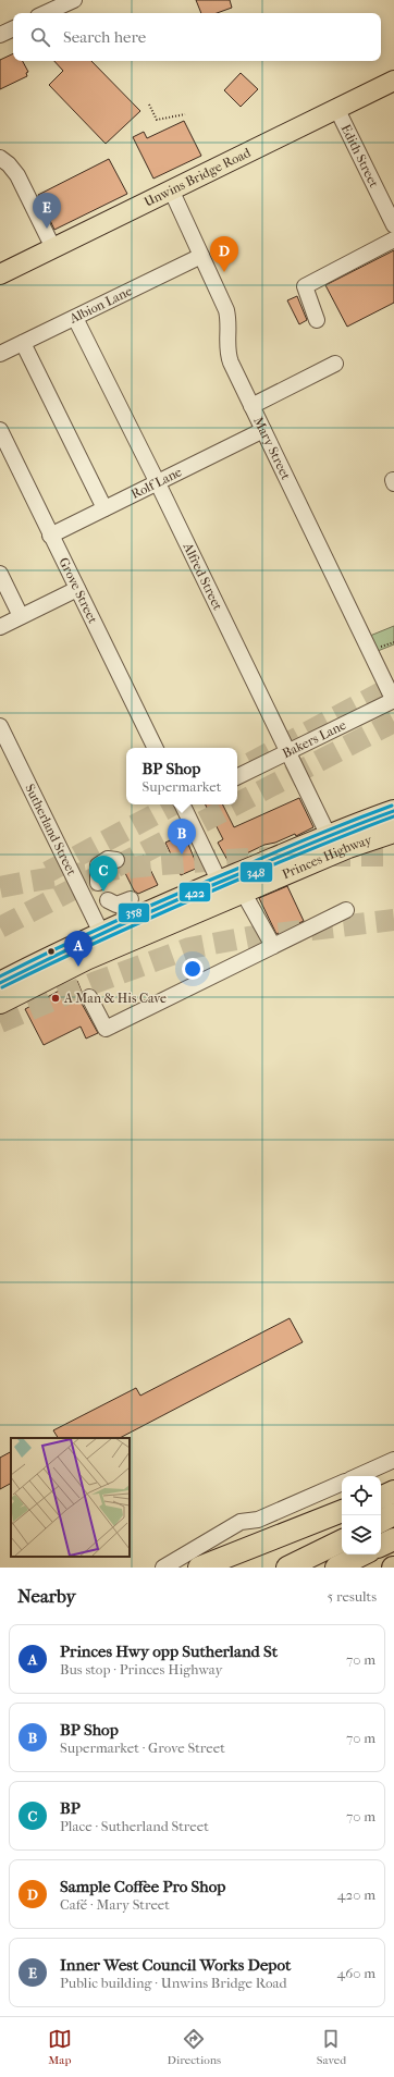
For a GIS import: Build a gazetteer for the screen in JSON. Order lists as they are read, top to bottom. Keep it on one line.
{"streets":{"highway":["Princes Highway"],"main road":["Unwins Bridge Road"],"street":["Edith Street","Albion Lane","Mary Street","Rolf Lane","Alfred Street","Grove Street","Bakers Lane","Sutherland Street"]},"crossings":[["Edith Street","Unwins Bridge Road"],["Unwins Bridge Road","Mary Street"],["Albion Lane","Mary Street"],["Albion Lane","Alfred Street"],["Mary Street","Rolf Lane"],["Mary Street","Bakers Lane"],["Rolf Lane","Alfred Street"],["Rolf Lane","Grove Street"],["Alfred Street","Bakers Lane"],["Alfred Street","Princes Highway"],["Sutherland Street","Princes Highway"]],"places":["A Man & His Cave"],"lines":["transit line 358","transit line 422","transit line 348"],"page":{"search":"Search here","pins":["E","D","B","C","A"],"popup":["BP Shop","Supermarket"],"heading":["Nearby","5 results"],"list":[{"mark":"A","name":"Princes Hwy opp Sutherland St","note":"Bus stop · Princes Highway","value":"70 m"},{"mark":"B","name":"BP Shop","note":"Supermarket · Grove Street","value":"70 m"},{"mark":"C","name":"BP","note":"Place · Sutherland Street","value":"70 m"},{"mark":"D","name":"Sample Coffee Pro Shop","note":"Café · Mary Street","value":"420 m"},{"mark":"E","name":"Inner West Council Works Depot","note":"Public building · Unwins Bridge Road","value":"460 m"}],"nav":["Map","Directions","Saved"]}}
